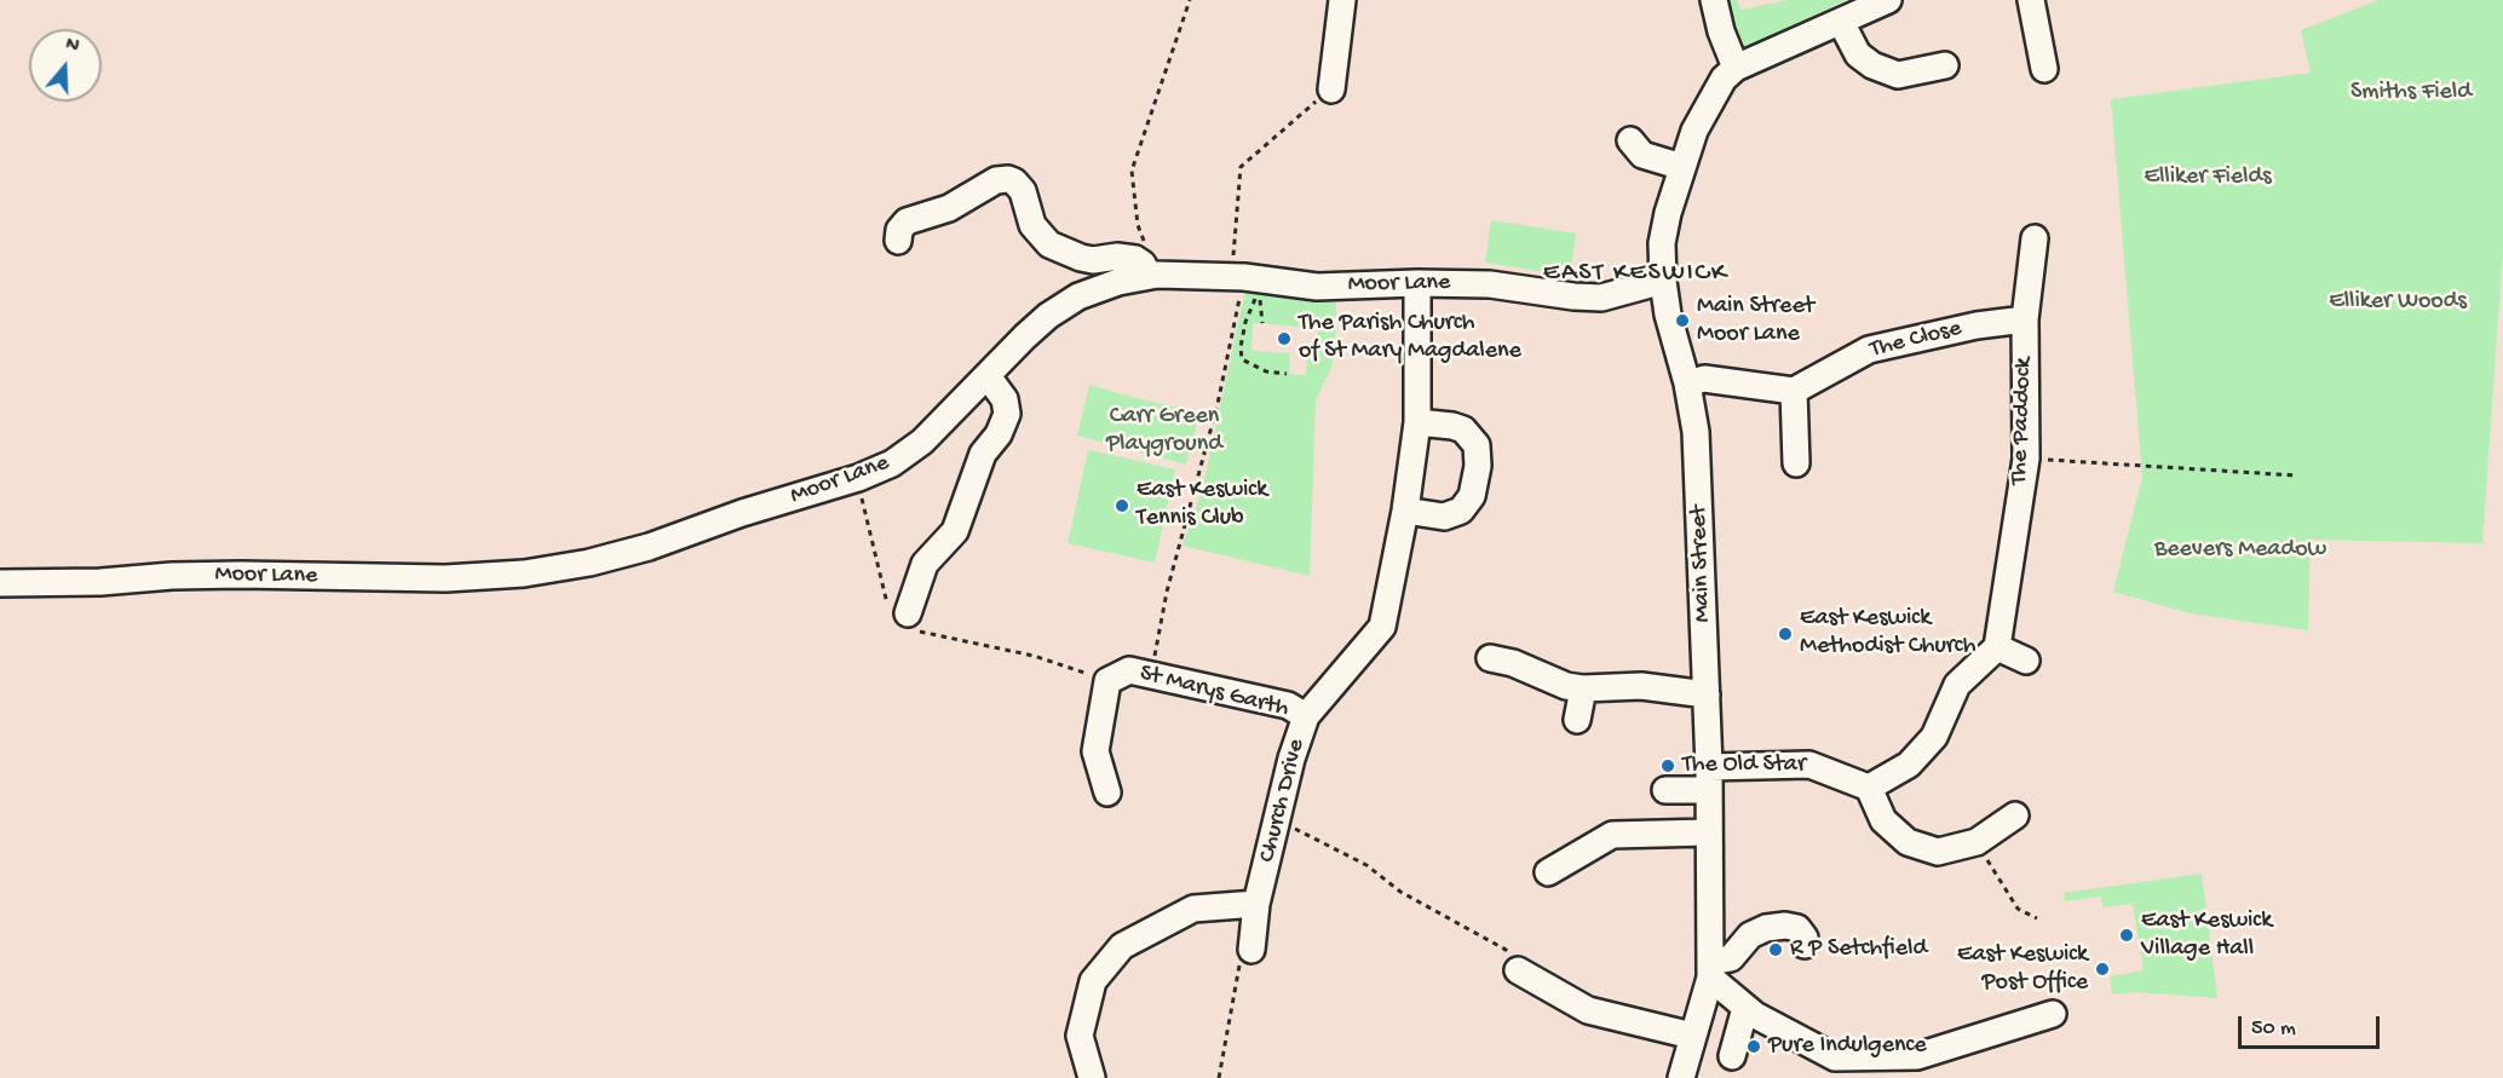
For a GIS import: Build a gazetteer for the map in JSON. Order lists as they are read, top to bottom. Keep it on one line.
{"streets":{"street":["Moor Lane","The Close","The Paddock","Main Street","St Marys Garth","Church Drive"]},"crossings":[["Moor Lane","Main Street"],["Moor Lane","Church Drive"],["The Close","The Paddock"],["St Marys Garth","Church Drive"]],"districts":["EAST KESWICK"],"parks":["Smiths Field","Elliker Fields","Elliker Woods","Carr Green Playground","Beevers Meadow"],"places":["Main Street Moor Lane","The Parish Church of St Mary Magdalene","East Keswick Tennis Club","East Keswick Methodist Church","The Old Star","East Keswick Village Hall","R P Setchfield","East Keswick Post Office","Pure Indulgence"],"scale_bar":"50 m","north":"top"}
